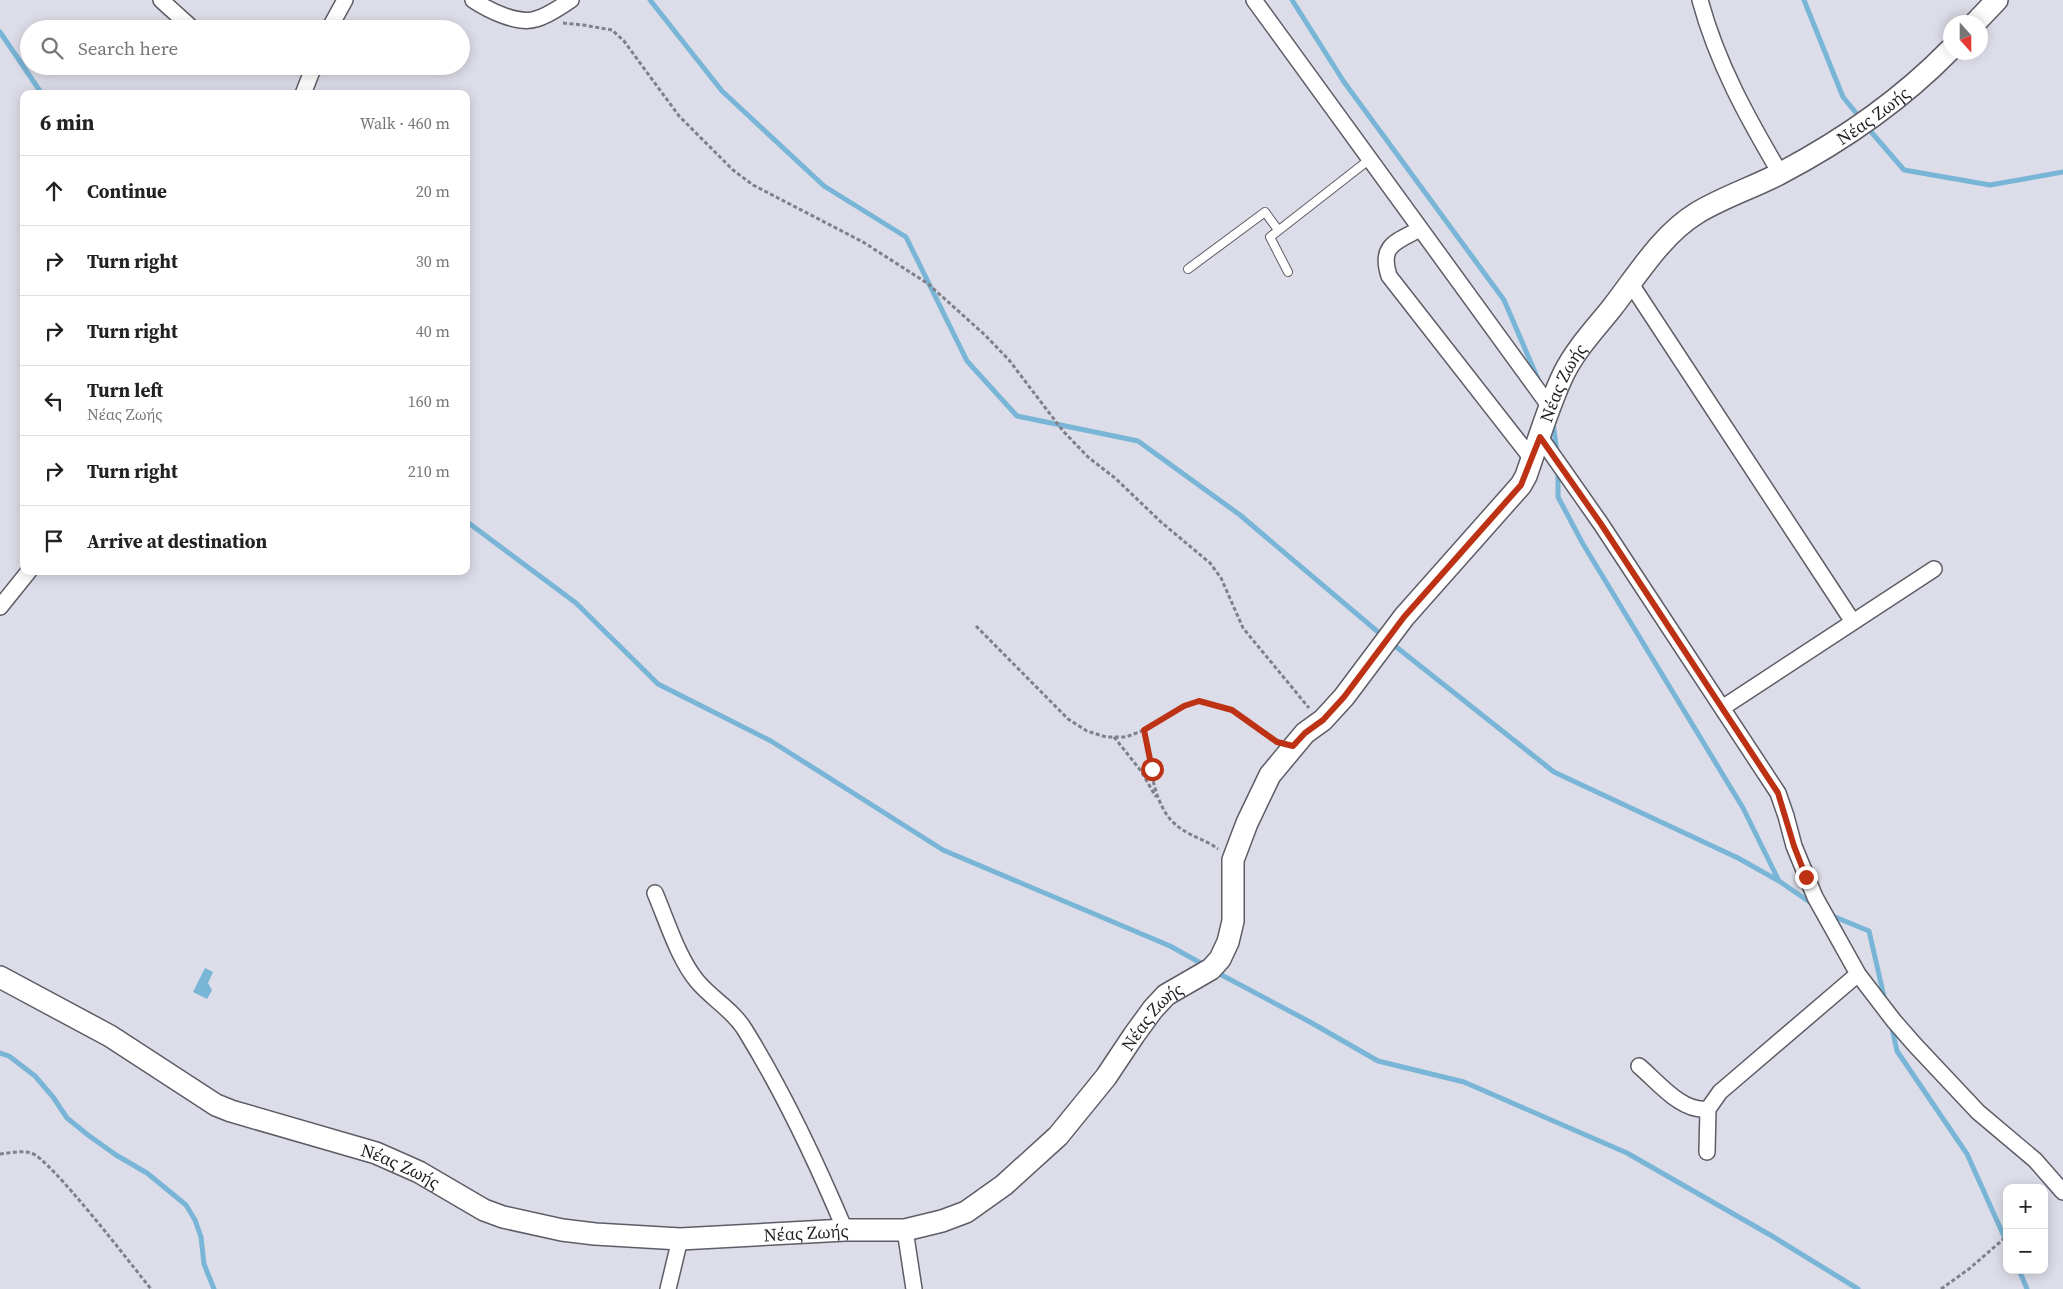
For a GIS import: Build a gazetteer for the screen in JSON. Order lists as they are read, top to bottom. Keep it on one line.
{"streets":{"street":["Νέας Ζωής"]},"north":"bottom","page":{"search":"Search here","heading":["6 min","Walk · 460 m"],"list":[["Continue","20 m"],["Turn right","30 m"],["Turn right","40 m"],["Turn left","Νέας Ζωής","160 m"],["Turn right","210 m"],"Arrive at destination"],"map_buttons":["+","−"]}}
